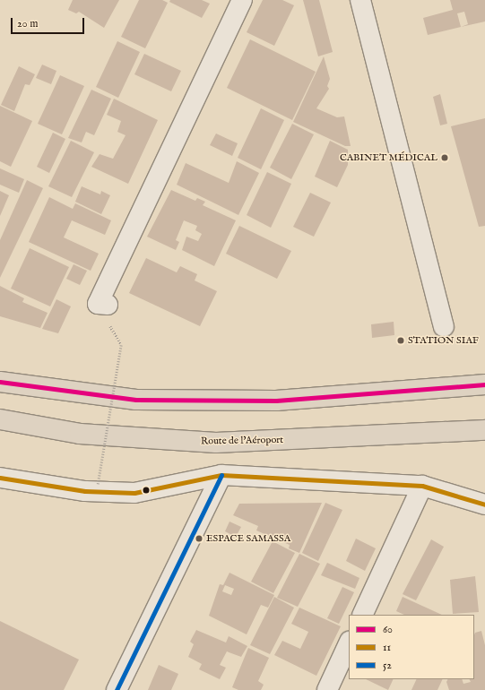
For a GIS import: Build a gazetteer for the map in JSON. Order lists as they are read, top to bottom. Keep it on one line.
{"streets":{"highway":["Route de l'Aéroport"]},"places":["CABINET MÉDICAL","STATION SIAF","ESPACE SAMASSA"],"lines":["transit line 60","transit line 11","transit line 52"],"legend":["60","11","52"],"scale_bar":"20 m"}
